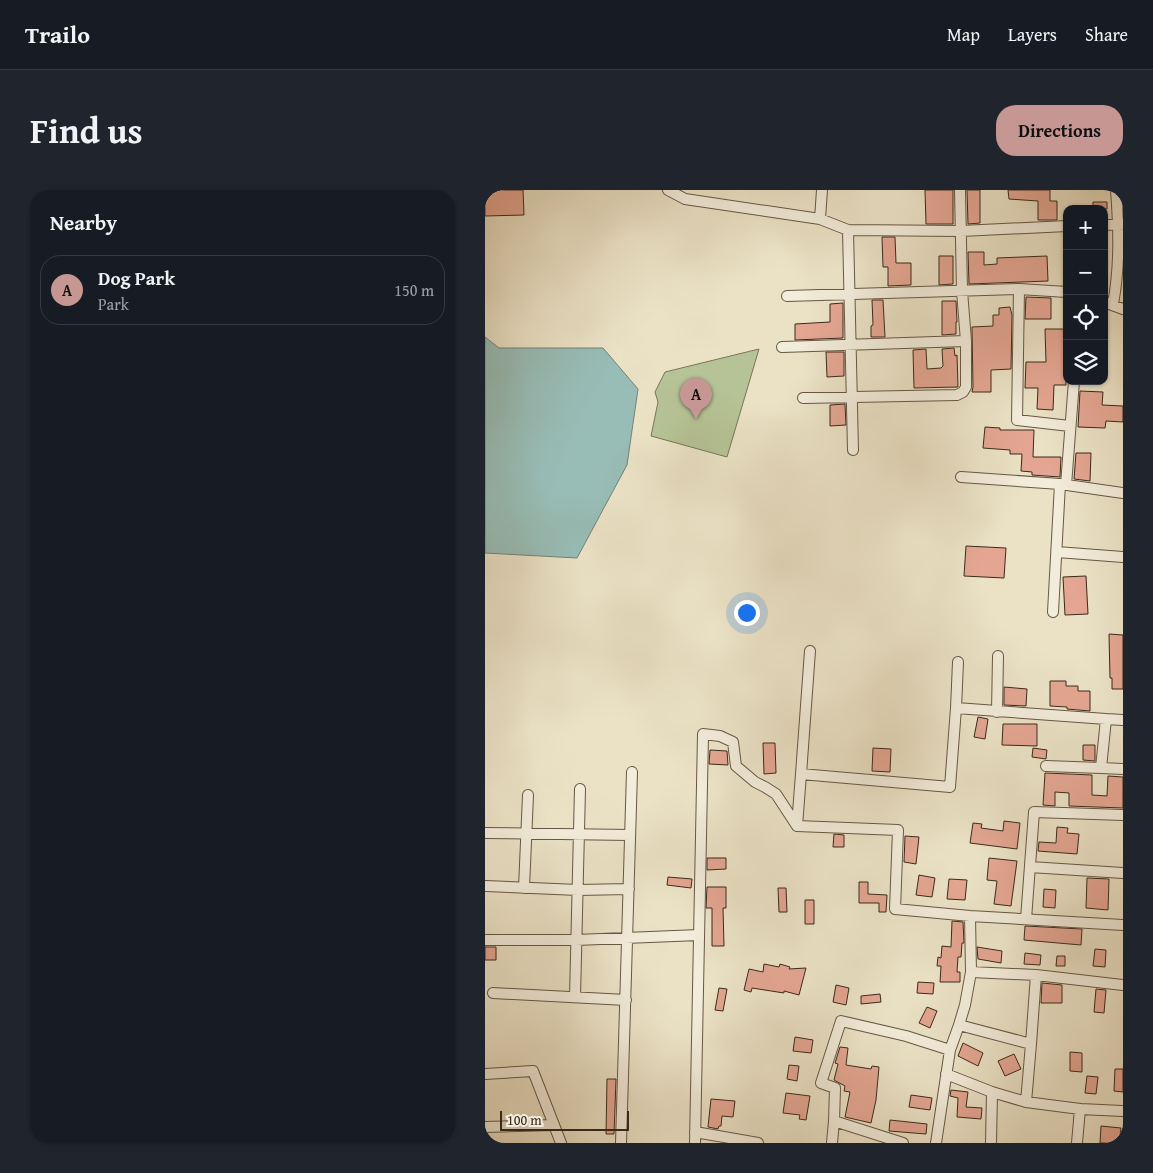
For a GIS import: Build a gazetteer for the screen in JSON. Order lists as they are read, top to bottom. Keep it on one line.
{"scale_bar":"100 m","page":{"header":"Trailo","nav":["Map","Layers","Share"],"title":"Find us","buttons":"Directions","heading":"Nearby","map_buttons":["+","−"],"list":[{"mark":"A","name":"Dog Park","note":"Park","value":"150 m"}],"pins":"A","scale":"100 m"}}
